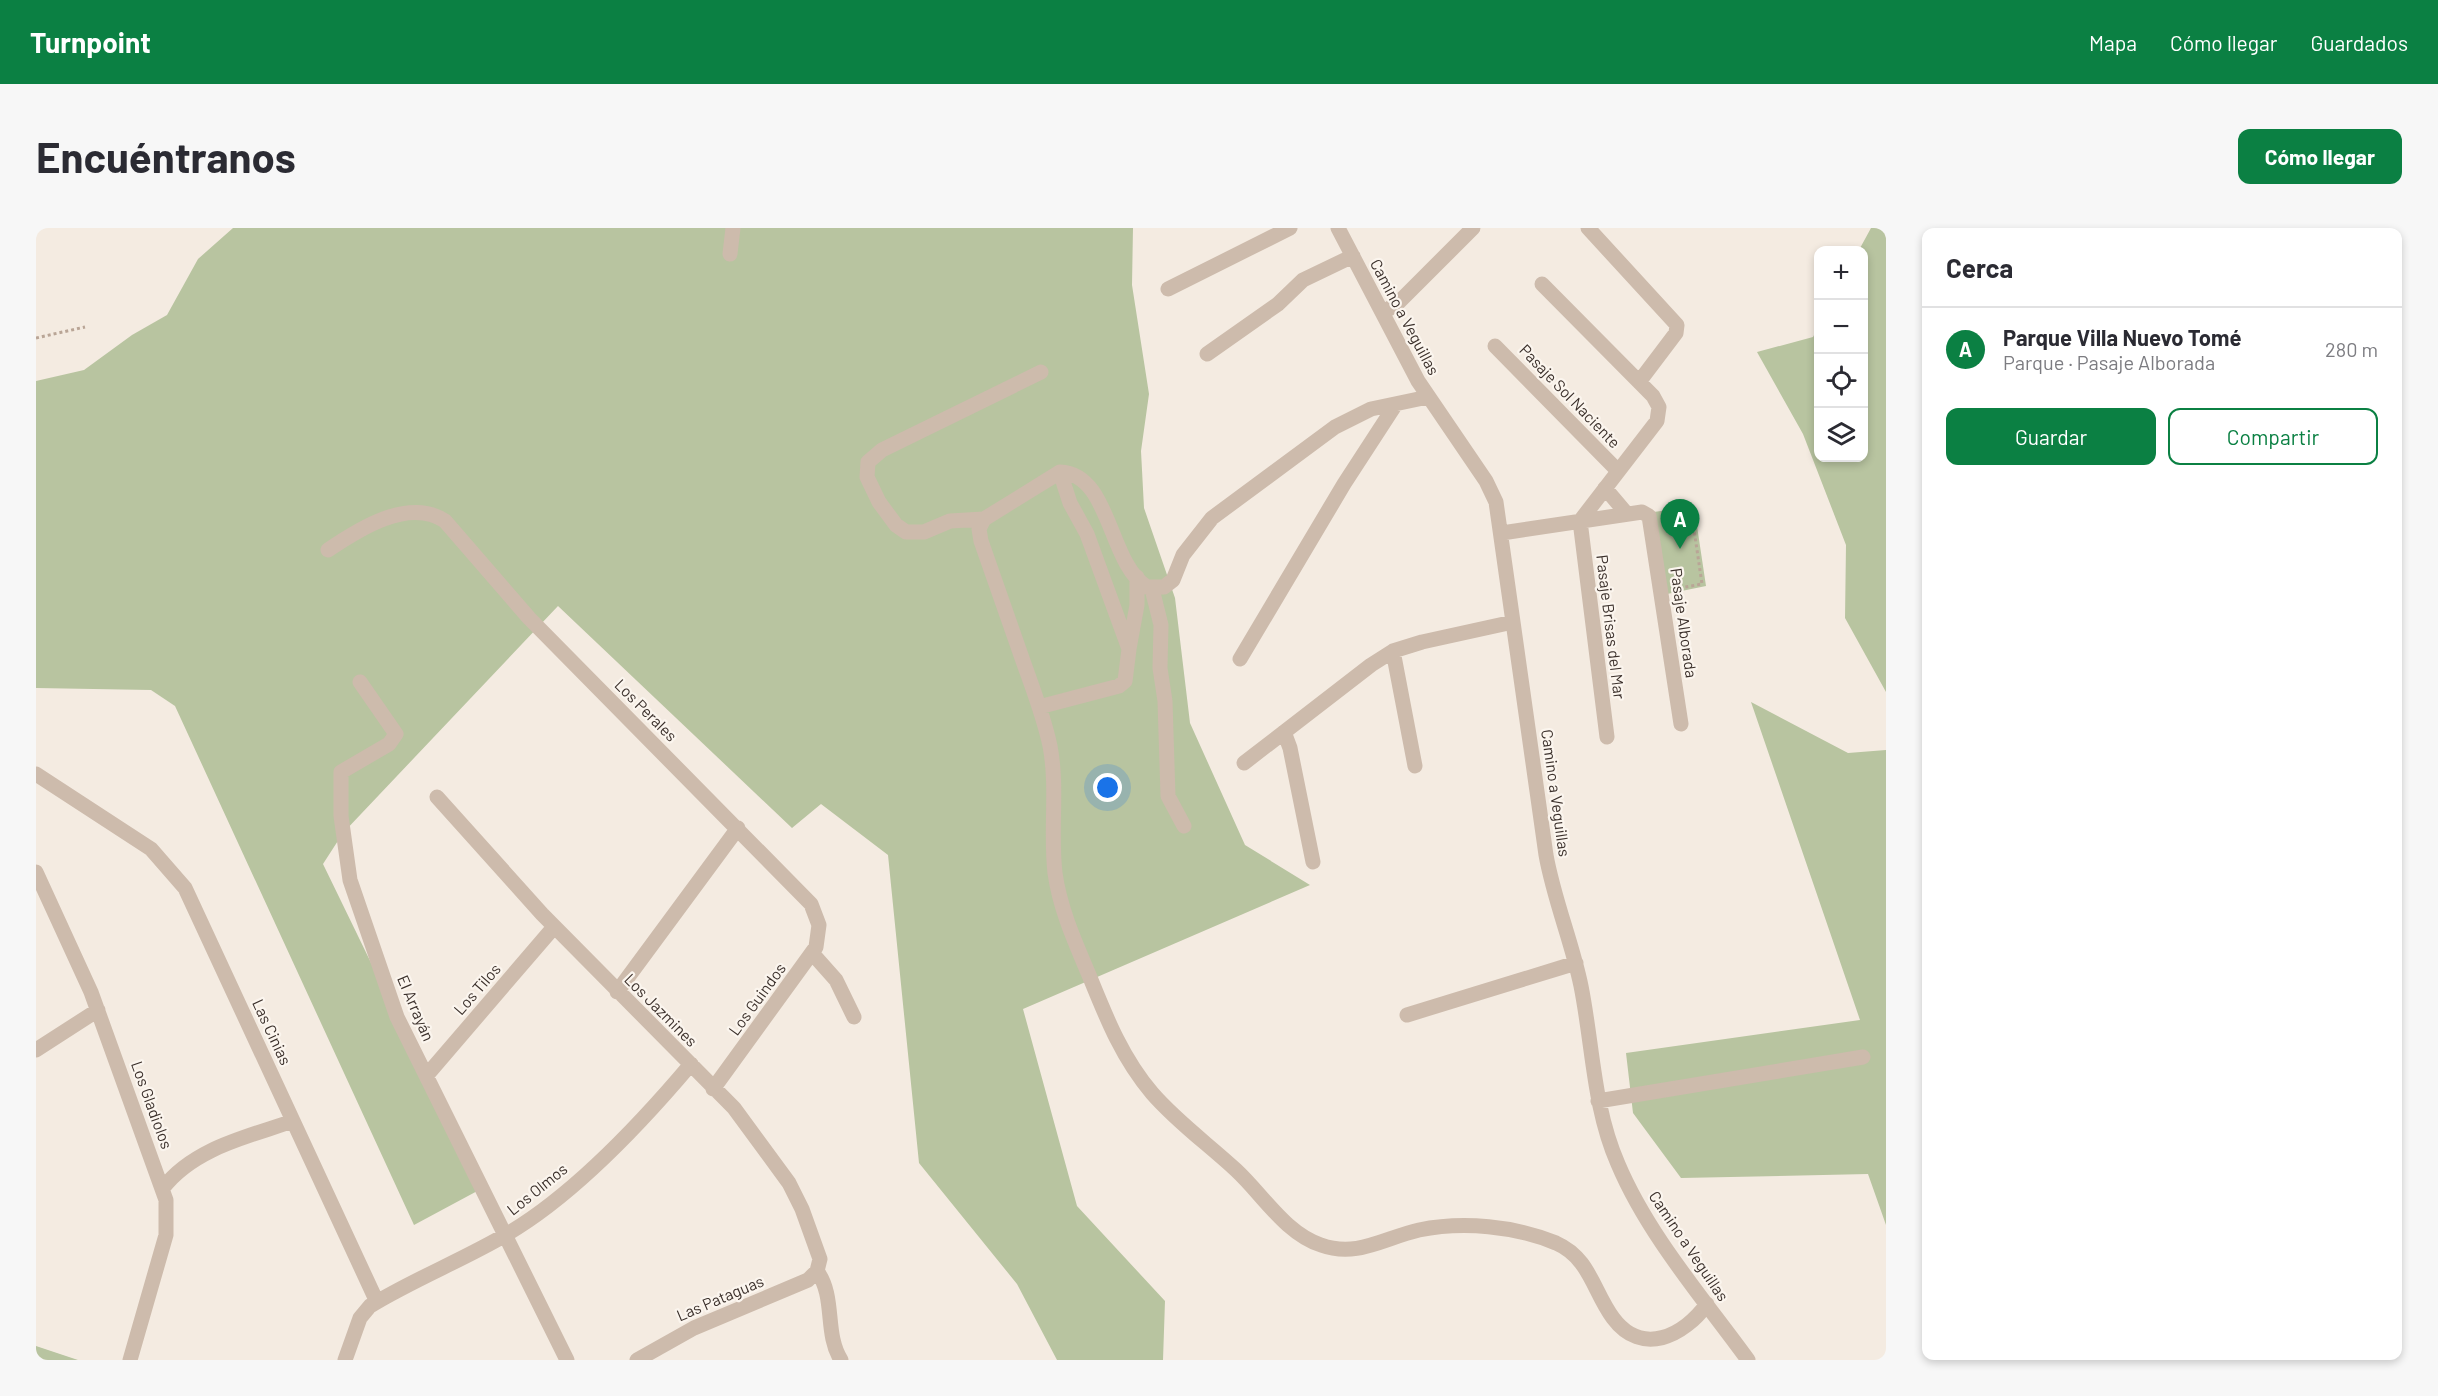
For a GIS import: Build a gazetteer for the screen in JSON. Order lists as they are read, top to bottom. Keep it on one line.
{"streets":{"street":["Camino a Veguillas","Pasaje Sol Naciente","Pasaje Alborada","Pasaje Brisas del Mar","Los Perales","Los Tilos","Los Guindos","El Arrayán","Los Jazmines","Las Cinias","Los Gladiolos","Los Olmos","Las Pataguas"]},"crossings":[["Los Perales","Los Guindos"],["Los Tilos","El Arrayán"],["Los Tilos","Los Jazmines"],["Los Guindos","Los Jazmines"],["El Arrayán","Los Olmos"],["Los Jazmines","Los Olmos"],["Los Jazmines","Las Pataguas"],["Las Cinias","Los Olmos"]],"page":{"header":"Turnpoint","nav":["Mapa","Cómo llegar","Guardados"],"buttons":["Cómo llegar",["Guardar","Compartir"]],"title":"Encuéntranos","heading":"Cerca","map_buttons":["+","−"],"list":[{"mark":"A","name":"Parque Villa Nuevo Tomé","note":"Parque · Pasaje Alborada","value":"280 m"}],"pins":"A"}}
